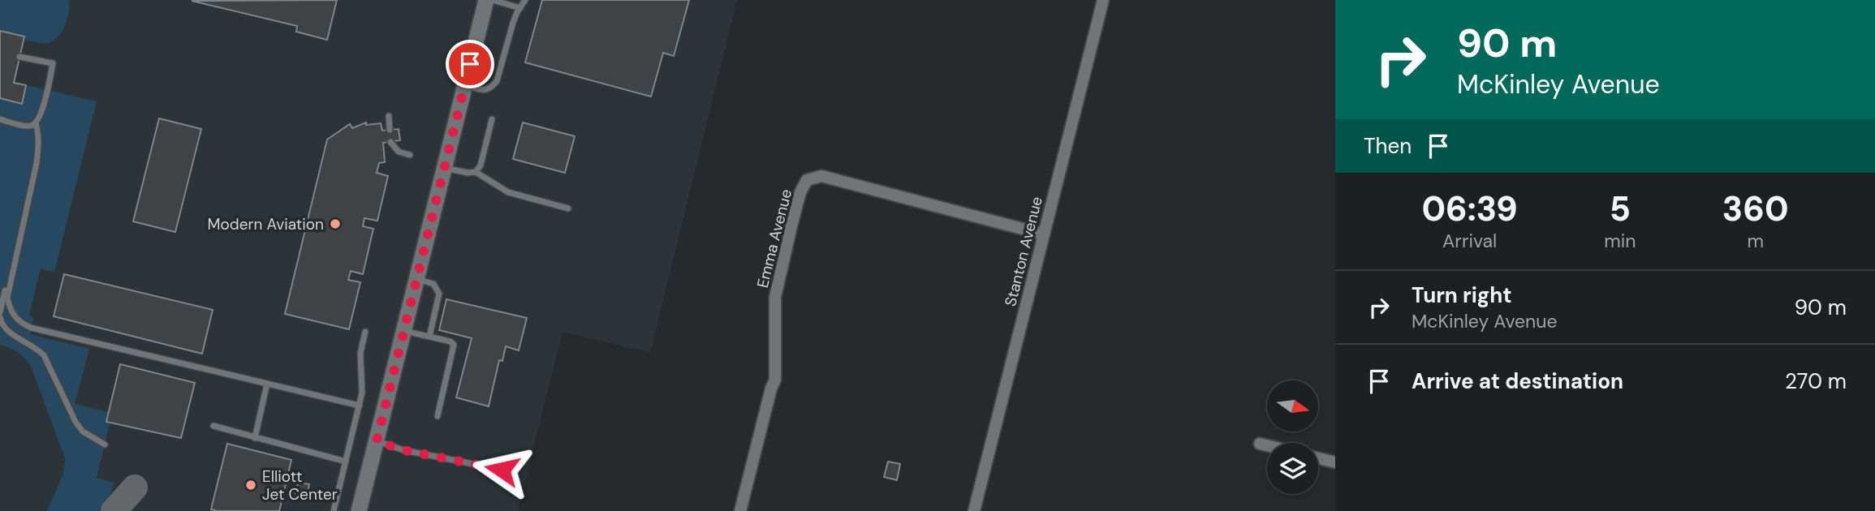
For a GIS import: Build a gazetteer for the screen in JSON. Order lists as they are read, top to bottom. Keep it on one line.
{"streets":{"street":["Emma Avenue","Stanton Avenue"]},"crossings":[["Emma Avenue","Stanton Avenue"]],"places":["Modern Aviation","Elliott Jet Center"],"north":"right","page":{"turn":["90 m","McKinley Avenue"],"then":"Then","eta":["06:39","Arrival","5","min","360","m"],"list":[{"name":"Turn right","note":"McKinley Avenue","value":"90 m"},{"name":"Arrive at destination","value":"270 m"}]}}
